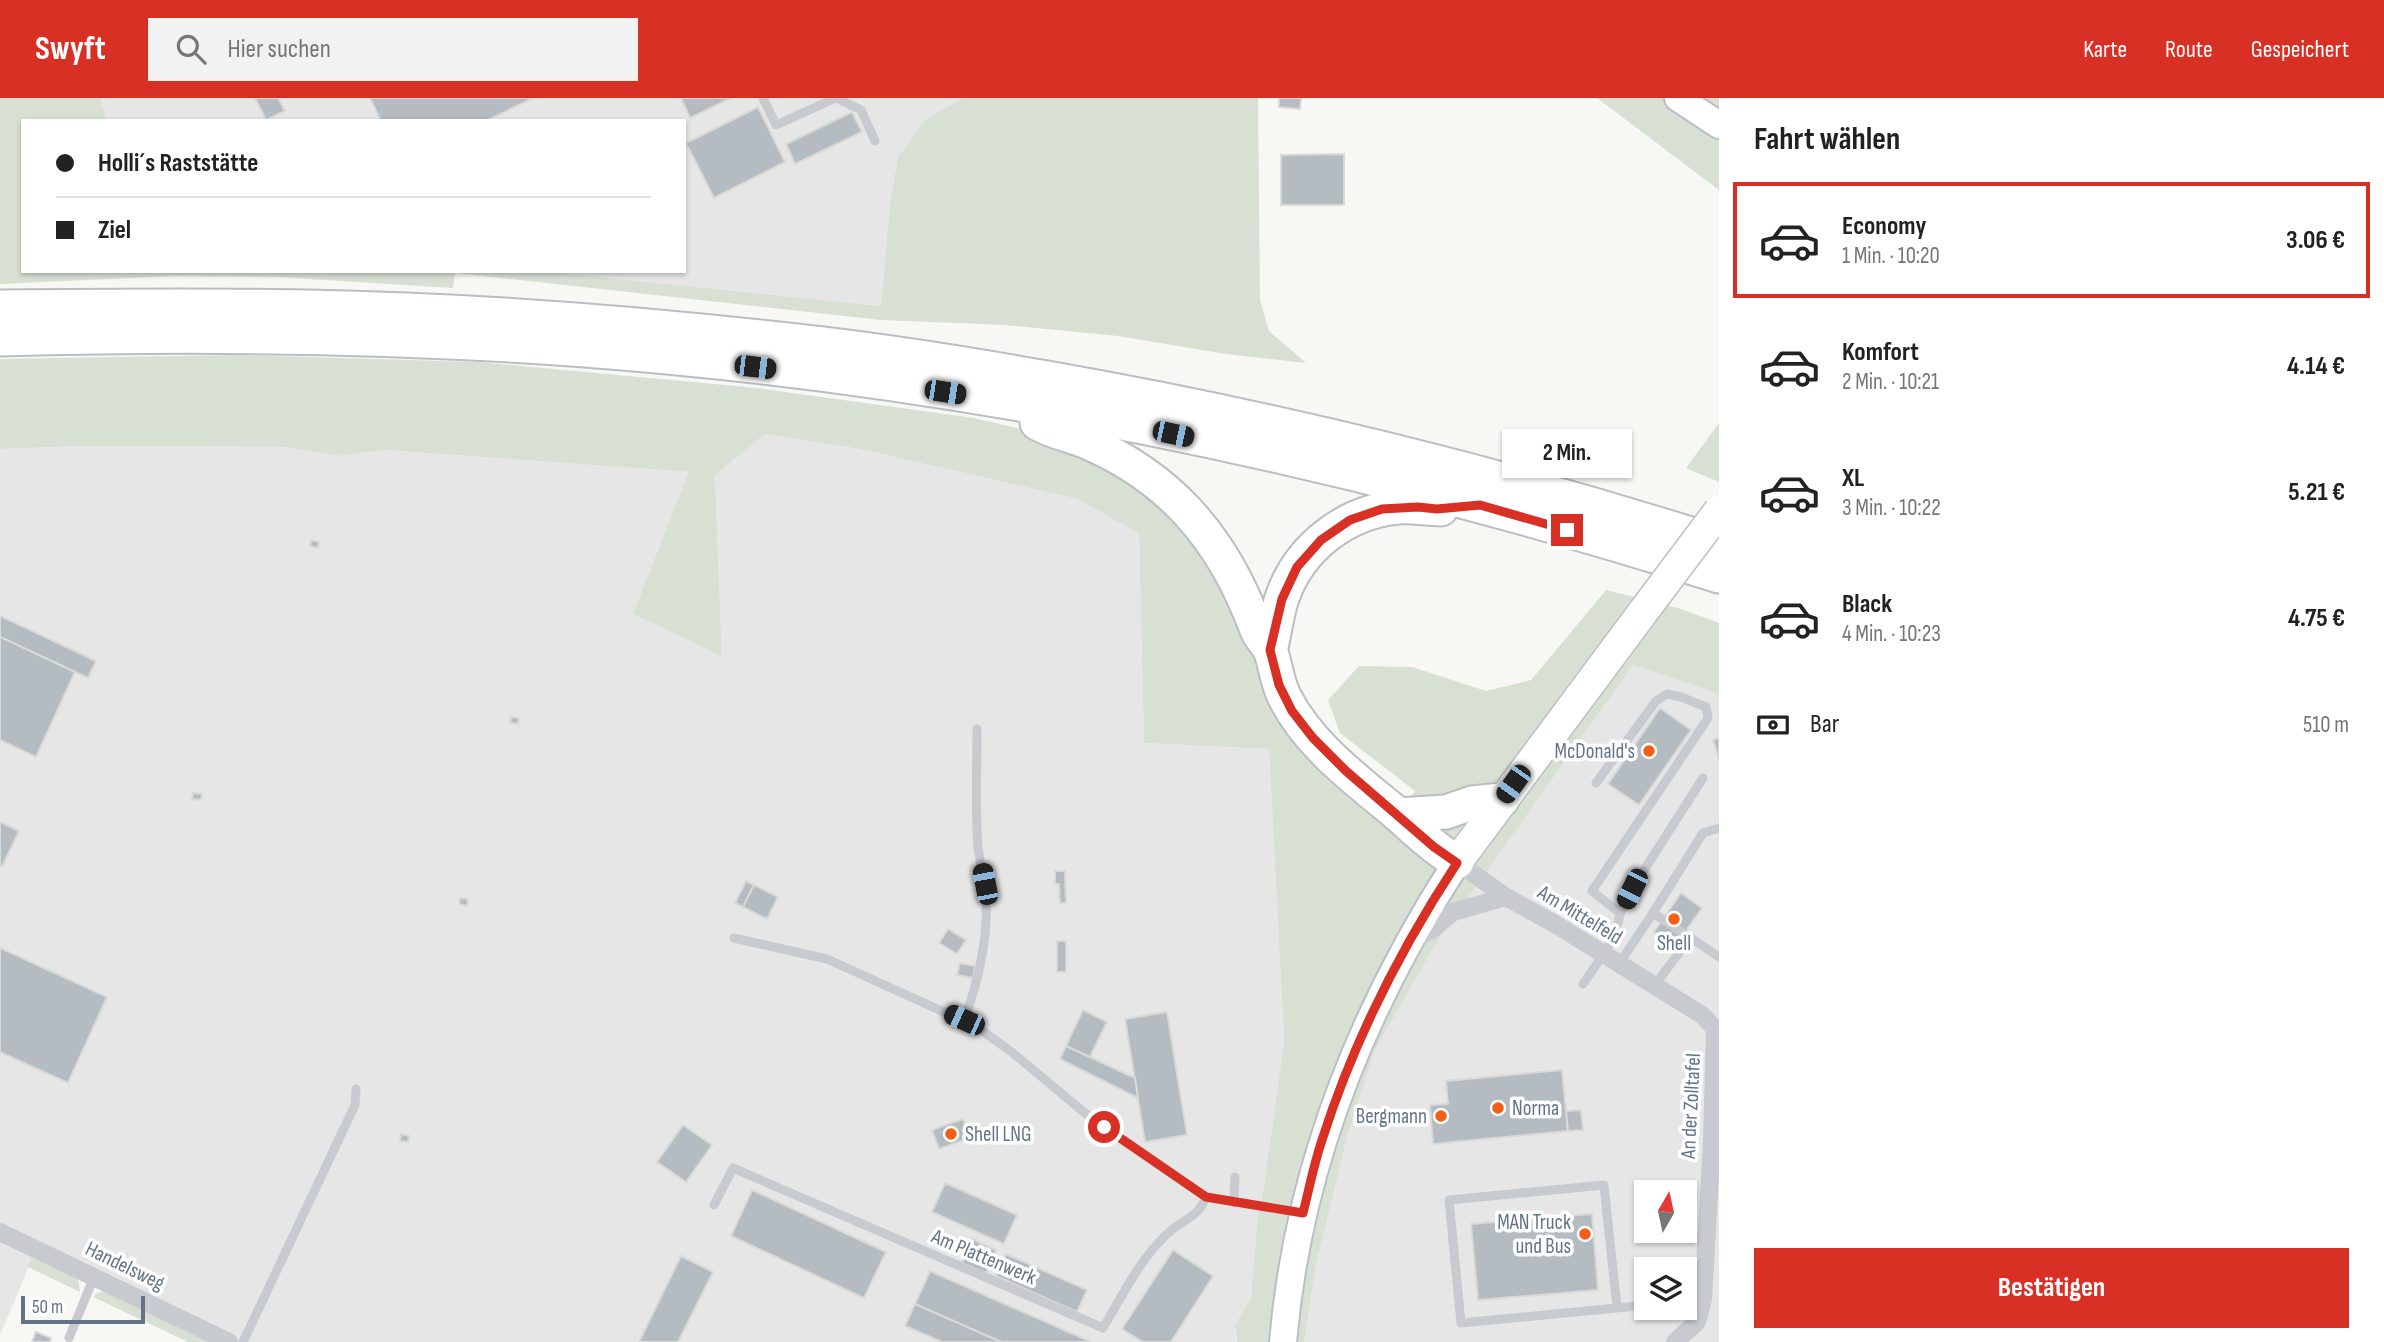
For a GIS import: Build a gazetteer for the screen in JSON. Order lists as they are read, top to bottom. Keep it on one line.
{"streets":{"street":["Am Mittelfeld","An der Zolltafel","Handelsweg"],"lane":["Am Plattenwerk"]},"crossings":[["Am Mittelfeld","An der Zolltafel"]],"places":["McDonald's","Shell","Norma","Bergmann","Shell LNG","MAN Truck und Bus"],"scale_bar":"50 m","north":"top","page":{"header":"Swyft","search":"Hier suchen","nav":["Karte","Route","Gespeichert"],"heading":"Fahrt wählen","banner":["Holli´s Raststätte","Ziel"],"list":[{"name":"Economy","note":"1 Min. · 10:20","value":"3.06 €"},{"name":"Komfort","note":"2 Min. · 10:21","value":"4.14 €"},{"name":"XL","note":"3 Min. · 10:22","value":"5.21 €"},{"name":"Black","note":"4 Min. · 10:23","value":"4.75 €"}],"bubble":"2 Min.","pay":["Bar","510 m"],"buttons":"Bestätigen","scale":"50 m"}}
